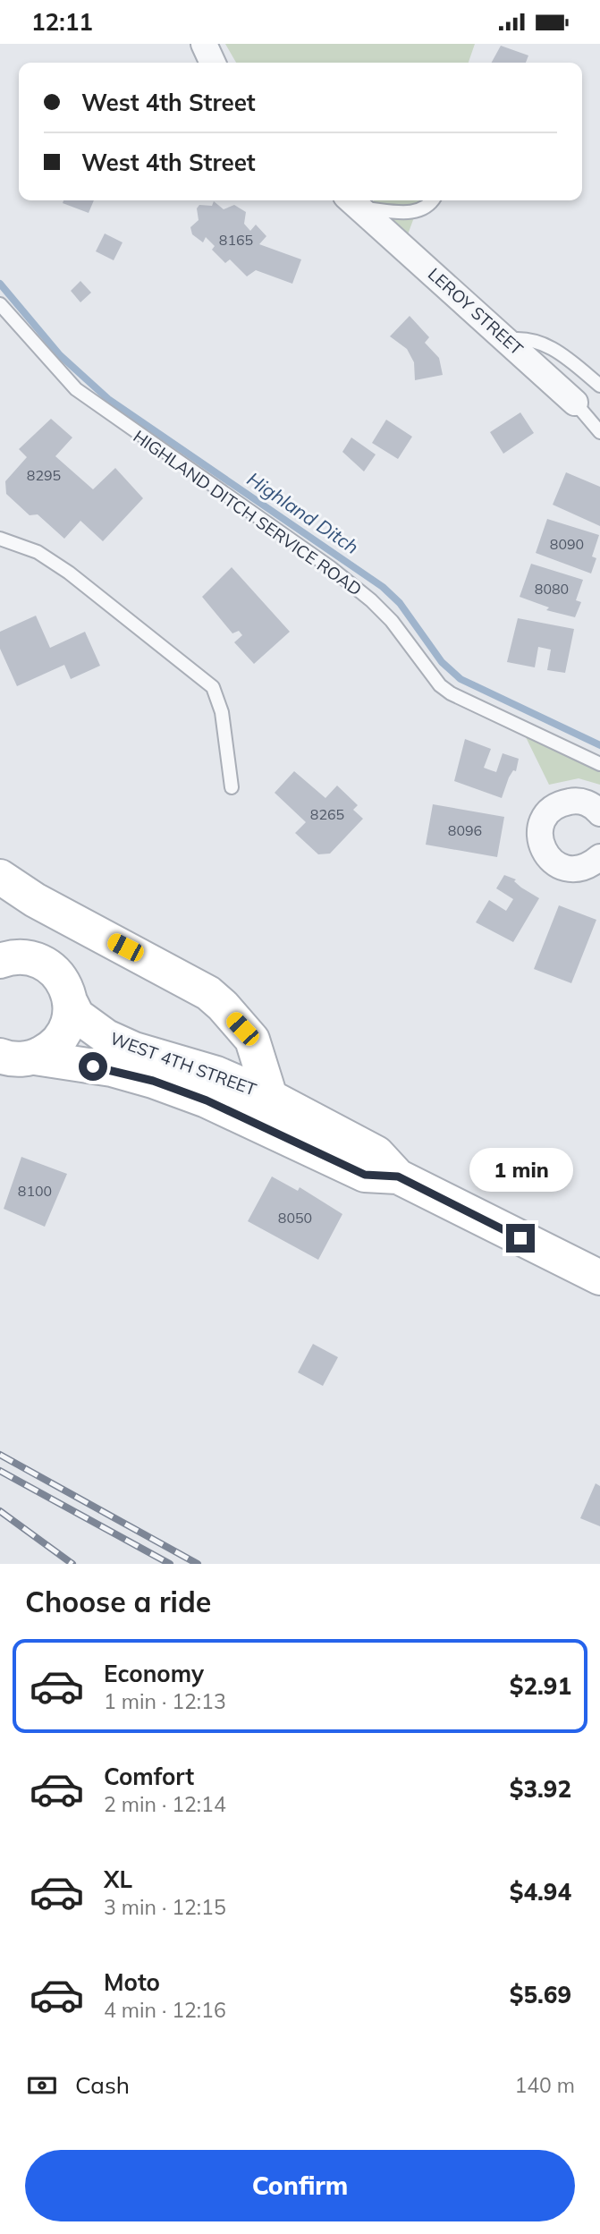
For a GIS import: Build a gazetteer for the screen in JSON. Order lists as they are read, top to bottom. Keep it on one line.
{"streets":{"main road":["WEST 4TH STREET"],"street":["LEROY STREET"],"lane":["HIGHLAND DITCH SERVICE ROAD"]},"water":["Highland Ditch"],"house_numbers":["8165","8295","8090","8080","8265","8096","8100","8050"],"page":{"status":"12:11","banner":["West 4th Street","West 4th Street"],"bubble":"1 min","heading":"Choose a ride","list":[{"name":"Economy","note":"1 min · 12:13","value":"$2.91"},{"name":"Comfort","note":"2 min · 12:14","value":"$3.92"},{"name":"XL","note":"3 min · 12:15","value":"$4.94"},{"name":"Moto","note":"4 min · 12:16","value":"$5.69"}],"pay":["Cash","140 m"],"buttons":"Confirm"}}
